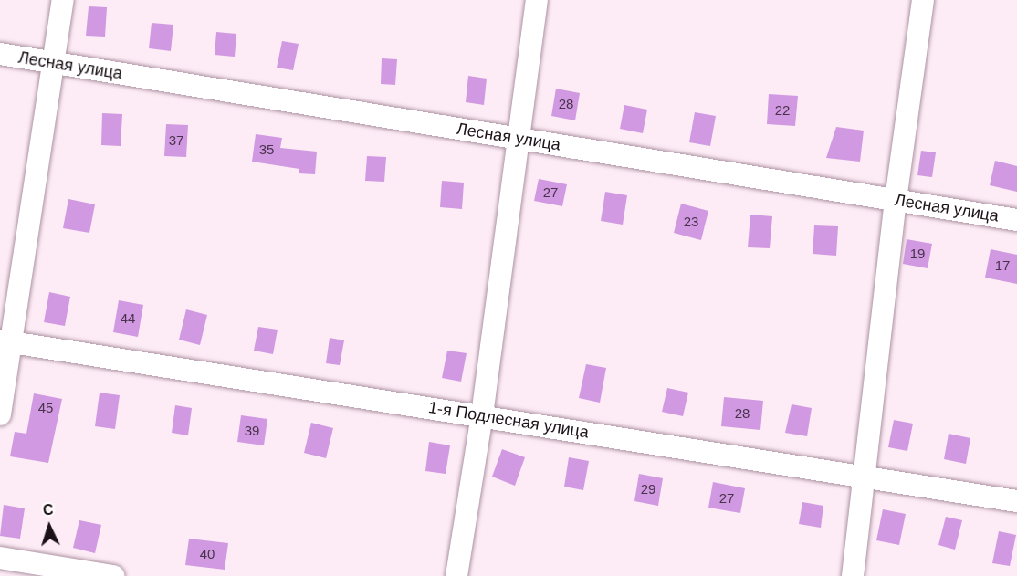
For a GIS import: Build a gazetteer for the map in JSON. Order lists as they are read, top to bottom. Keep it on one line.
{"streets":{"street":["Лесная улица","1-я Подлесная улица"]},"house_numbers":["28","22","37","35","27","23","19","17","44","45","28","39","29","27","40"],"north":"top"}
